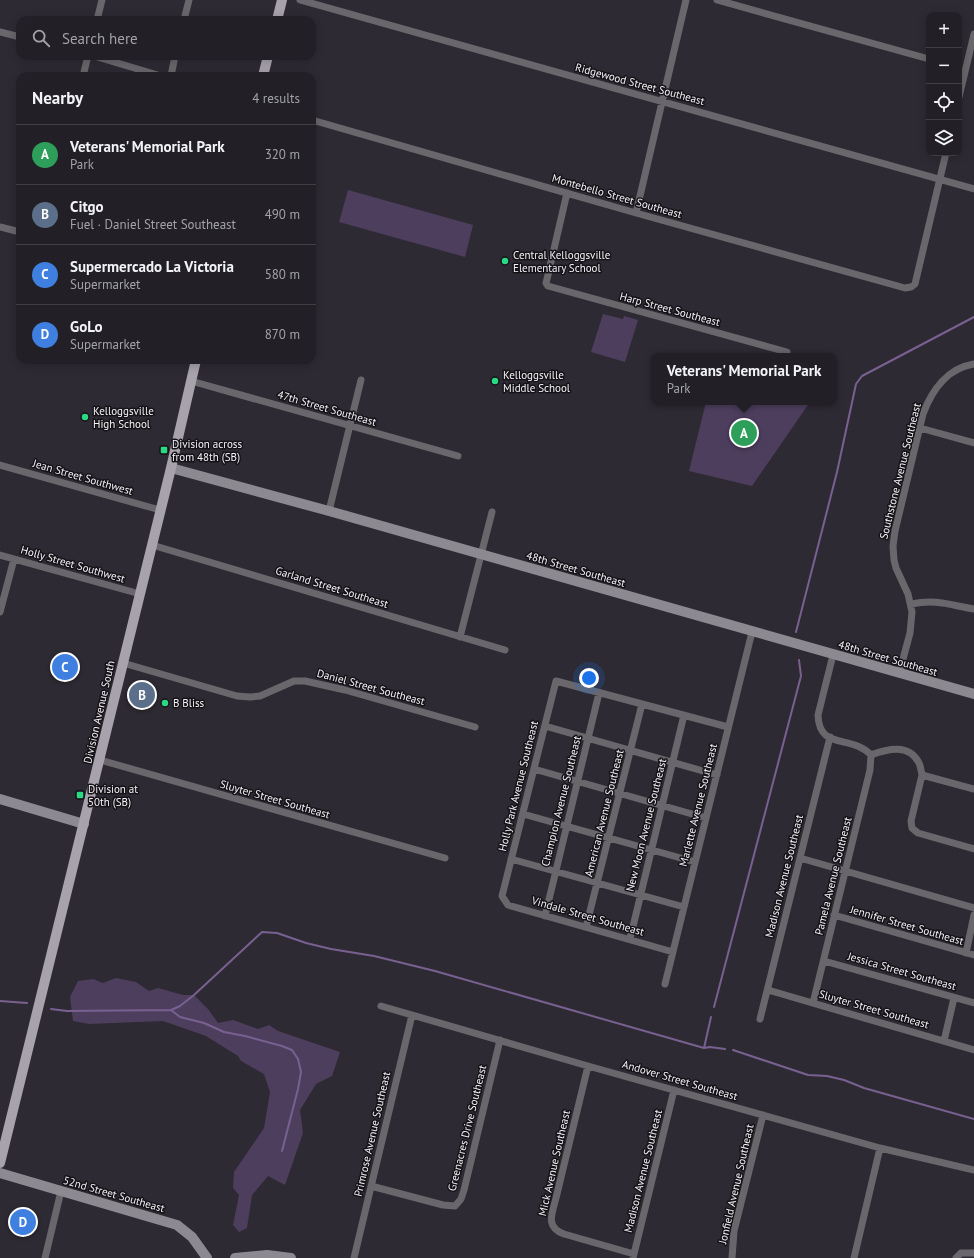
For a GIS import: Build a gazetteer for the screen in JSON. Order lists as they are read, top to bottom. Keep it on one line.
{"streets":{"main road":["Division Avenue South"],"street":["Ridgewood Street Southeast","Montebello Street Southeast","Harp Street Southeast","47th Street Southeast","Southstone Avenue Southeast","Jean Street Southwest","Holly Street Southwest","48th Street Southeast","Garland Street Southeast","Daniel Street Southeast","Holly Park Avenue Southeast","Sluyter Street Southeast","Champion Avenue Southeast","Marlette Avenue Southeast","American Avenue Southeast","New Moon Avenue Southeast","Madison Avenue Southeast","Pamela Avenue Southeast","Vindale Street Southeast","Jennifer Street Southeast","Jessica Street Southeast","Andover Street Southeast","Greenacres Drive Southeast","Primrose Avenue Southeast","Mick Avenue Southeast","Jonfield Avenue Southeast","52nd Street Southeast"]},"crossings":[["Ridgewood Street Southeast","Montebello Street Southeast"],["Montebello Street Southeast","Harp Street Southeast"],["47th Street Southeast","Division Avenue South"],["Southstone Avenue Southeast","48th Street Southeast"],["Jean Street Southwest","Division Avenue South"],["Holly Street Southwest","Division Avenue South"],["48th Street Southeast","Division Avenue South"],["48th Street Southeast","Marlette Avenue Southeast"],["Garland Street Southeast","Division Avenue South"],["Daniel Street Southeast","Division Avenue South"],["Division Avenue South","Sluyter Street Southeast"],["Holly Park Avenue Southeast","Champion Avenue Southeast"],["Holly Park Avenue Southeast","Vindale Street Southeast"],["Sluyter Street Southeast","Madison Avenue Southeast"],["Sluyter Street Southeast","Pamela Avenue Southeast"],["Champion Avenue Southeast","Vindale Street Southeast"],["Marlette Avenue Southeast","Vindale Street Southeast"],["American Avenue Southeast","Vindale Street Southeast"],["New Moon Avenue Southeast","Vindale Street Southeast"],["Madison Avenue Southeast","Andover Street Southeast"],["Madison Avenue Southeast","Mick Avenue Southeast"],["Pamela Avenue Southeast","Jennifer Street Southeast"],["Pamela Avenue Southeast","Jessica Street Southeast"],["Andover Street Southeast","Greenacres Drive Southeast"],["Andover Street Southeast","Primrose Avenue Southeast"],["Andover Street Southeast","Mick Avenue Southeast"],["Andover Street Southeast","Jonfield Avenue Southeast"],["Greenacres Drive Southeast","Primrose Avenue Southeast"]],"places":{"other":["Central Kelloggsville Elementary School","Kelloggsville Middle School","Kelloggsville High School","B Bliss"],"transit":["Division across from 48th (SB)","Division at 50th (SB)"]},"page":{"map_buttons":["+","−"],"search":"Search here","heading":["Nearby","4 results"],"list":[{"mark":"A","name":"Veterans' Memorial Park","note":"Park","value":"320 m"},{"mark":"B","name":"Citgo","note":"Fuel · Daniel Street Southeast","value":"490 m"},{"mark":"C","name":"Supermercado La Victoria","note":"Supermarket","value":"580 m"},{"mark":"D","name":"GoLo","note":"Supermarket","value":"870 m"}],"popup":["Veterans' Memorial Park","Park"],"pins":["A","C","B","D"]}}
